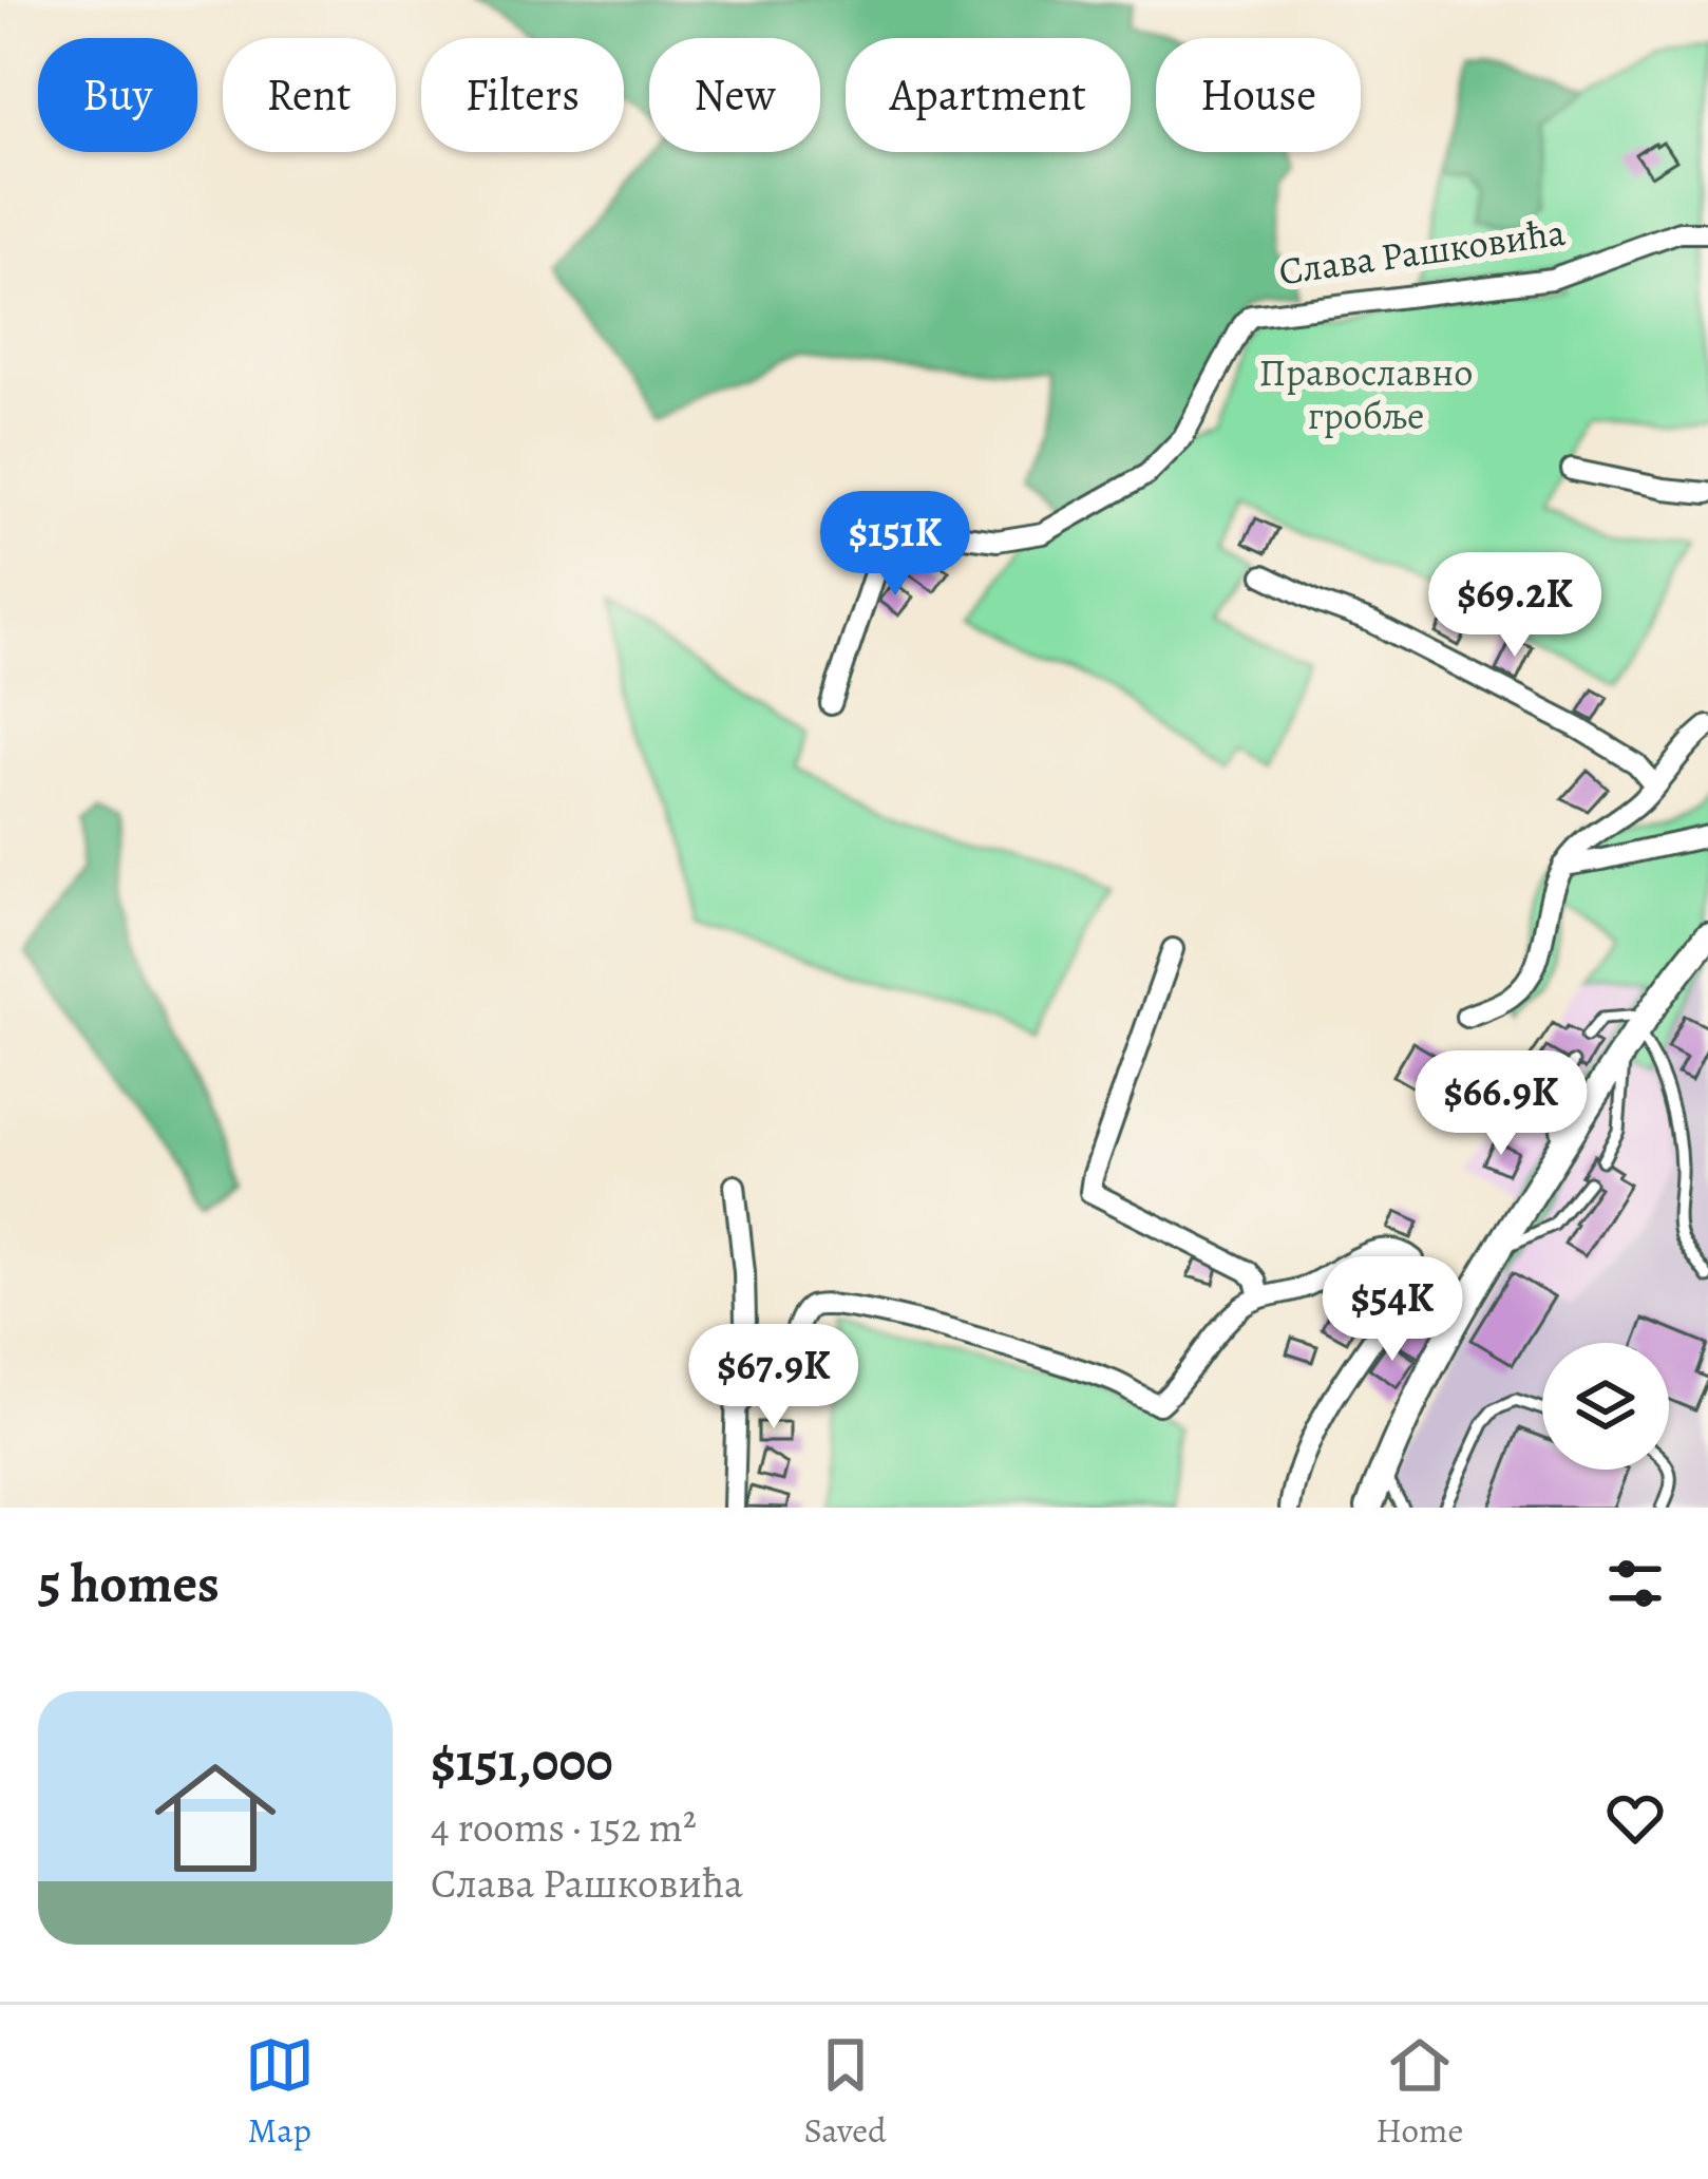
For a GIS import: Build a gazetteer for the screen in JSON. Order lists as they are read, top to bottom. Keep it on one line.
{"streets":{"street":["Слава Рашковића"]},"parks":["Православно гробље"],"page":{"chip":["Buy","Rent","Filters","New","Apartment","House"],"price":["$151K","$69.2K","$66.9K","$54K","$67.9K"],"heading":"5 homes","list":[{"name":"$151,000","note":"4 rooms · 152 m² · Слава Рашковића"}],"tabs":["Map","Saved","Home"]}}
